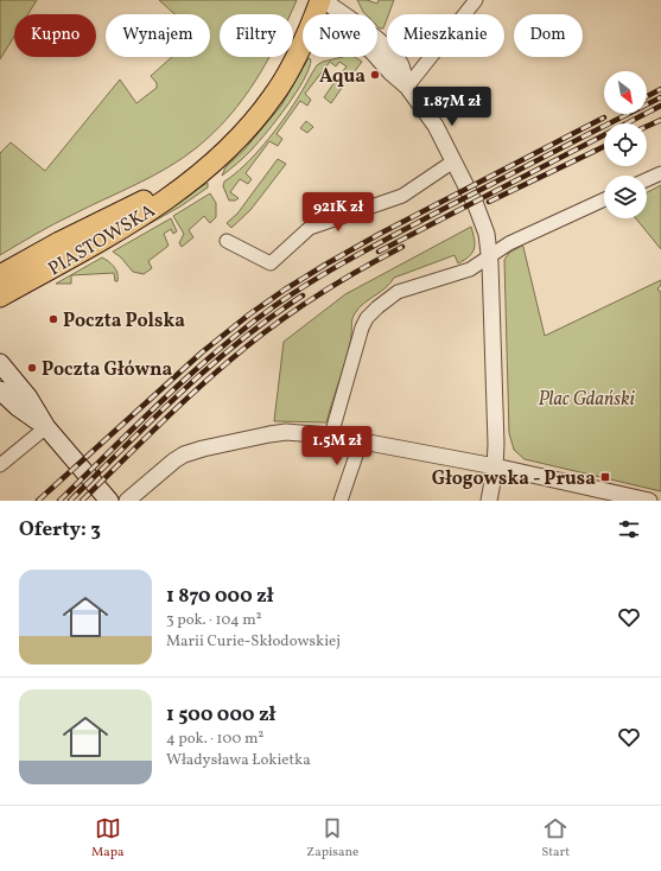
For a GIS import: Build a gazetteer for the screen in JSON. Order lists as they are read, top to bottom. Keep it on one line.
{"streets":{"main road":["PIASTOWSKA"]},"parks":["Plac Gdański"],"places":{"other":["Aqua","Poczta Polska","Poczta Główna"],"transit":["Głogowska - Prusa"]},"north":"bottom right","page":{"chip":["Kupno","Wynajem","Filtry","Nowe","Mieszkanie","Dom"],"price":["1.87M zł","921K zł","1.5M zł"],"heading":"Oferty: 3","list":[{"name":"1 870 000 zł","note":"3 pok. · 104 m² · Marii Curie-Skłodowskiej"},{"name":"1 500 000 zł","note":"4 pok. · 100 m² · Władysława Łokietka"}],"tabs":["Mapa","Zapisane","Start"]}}
